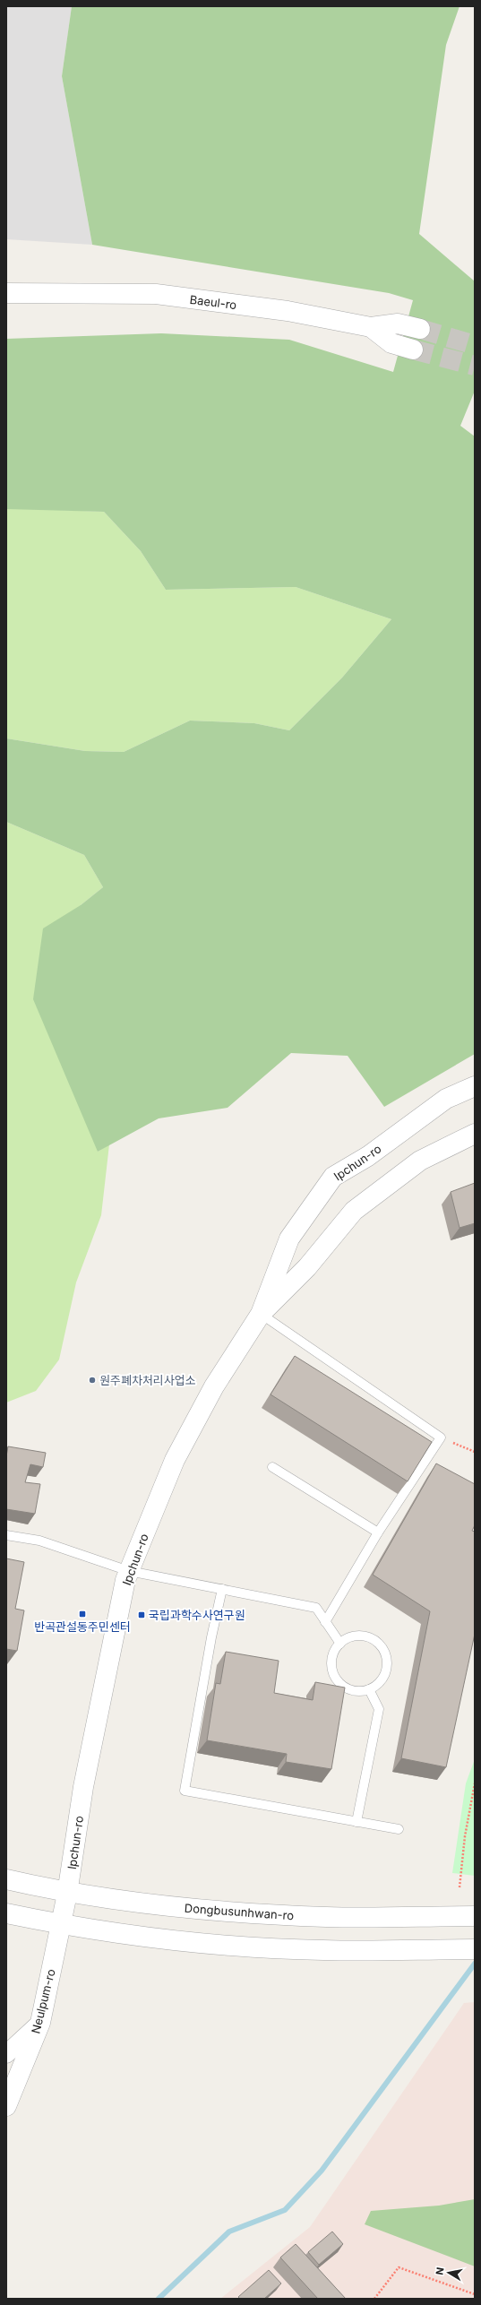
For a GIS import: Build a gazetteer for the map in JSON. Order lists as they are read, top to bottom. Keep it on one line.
{"streets":{"street":["Baeul-ro","Ipchun-ro","Dongbusunhwan-ro","Neulpum-ro"]},"crossings":[["Ipchun-ro","Dongbusunhwan-ro"],["Ipchun-ro","Neulpum-ro"],["Dongbusunhwan-ro","Neulpum-ro"]],"places":{"other":["원주폐차처리사업소"],"transit":["반곡관설동주민센터","국립과학수사연구원"]},"north":"left"}
